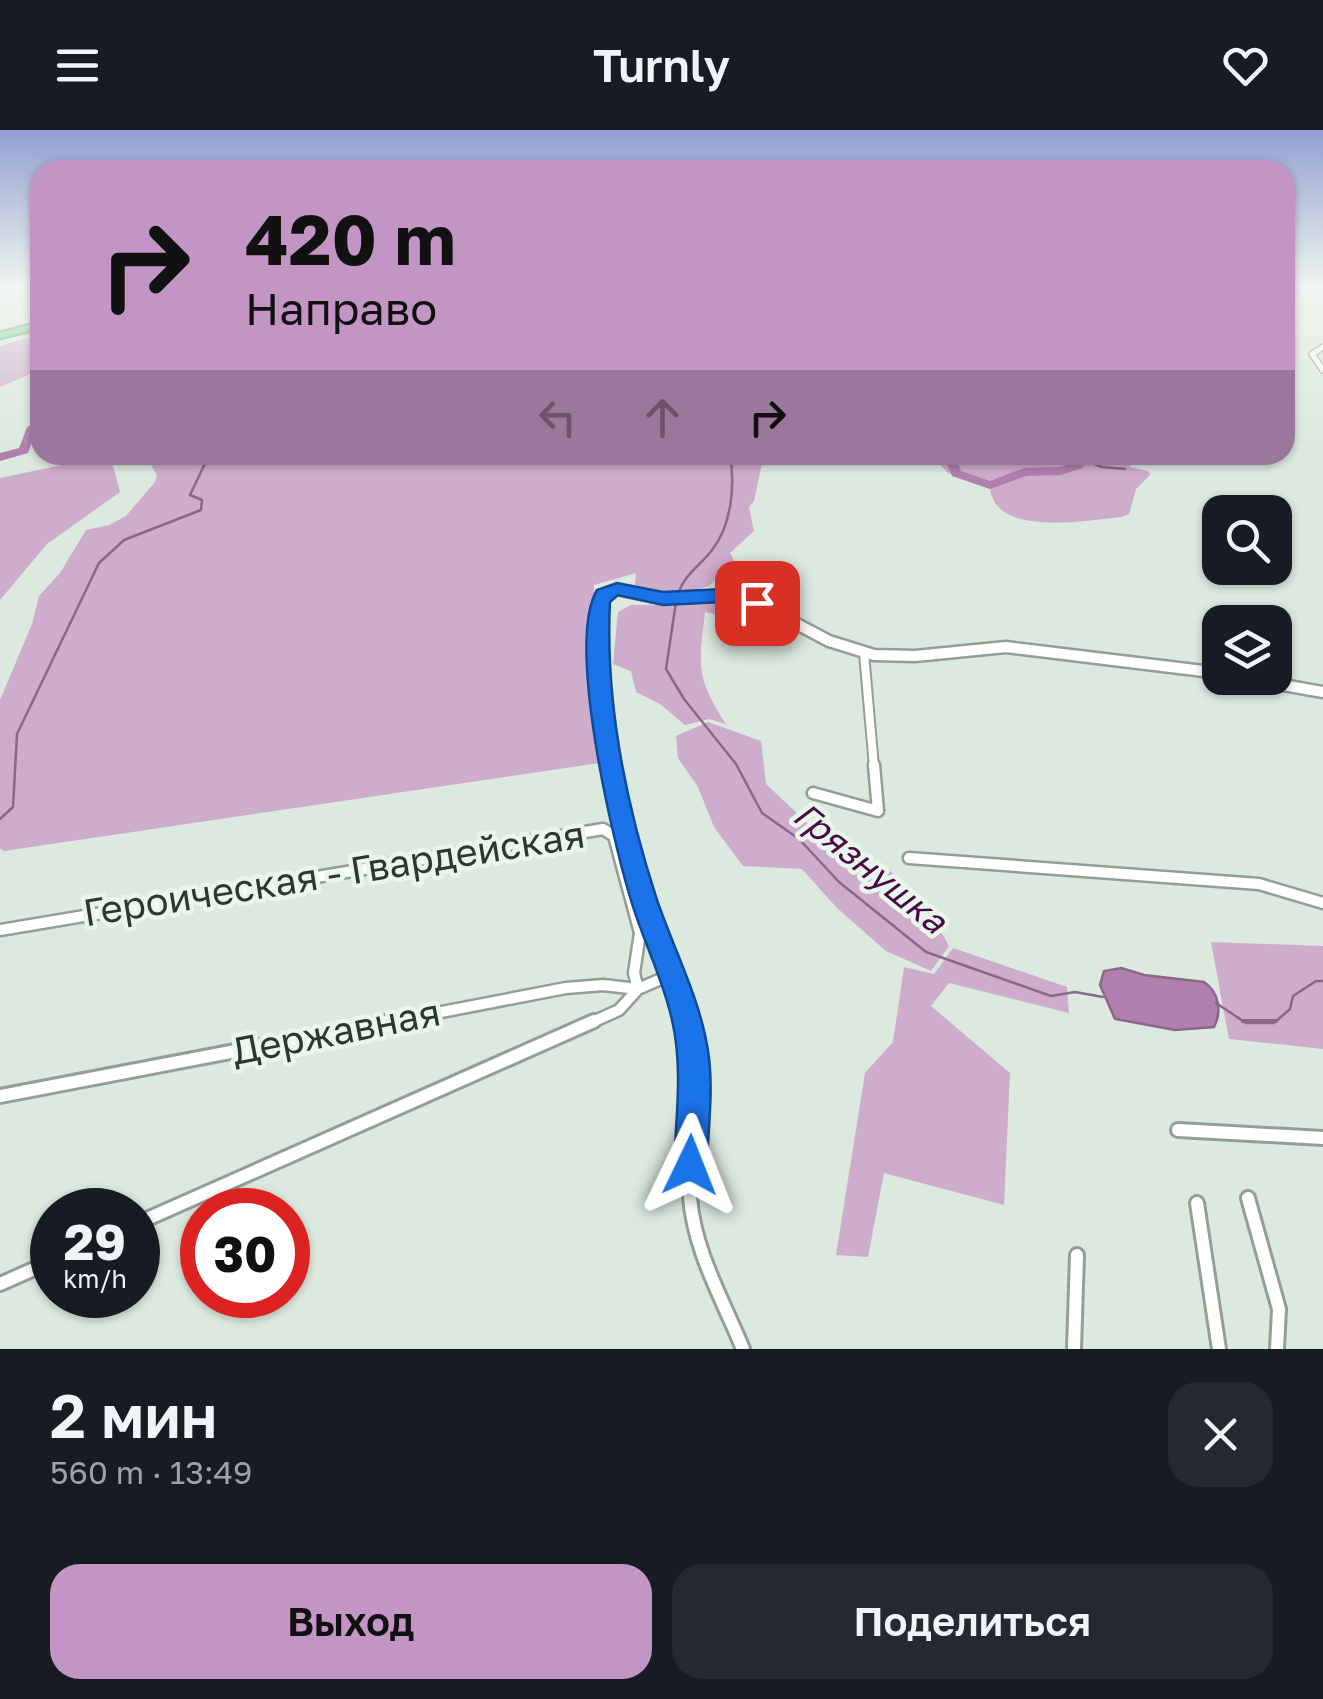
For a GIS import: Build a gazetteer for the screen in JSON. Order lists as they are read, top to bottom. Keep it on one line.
{"streets":{"street":["Героическая - Гвардейская","Державная"]},"crossings":[["Героическая - Гвардейская","Державная"]],"water":["Грязнушка"],"page":{"header":"Turnly","turn":["420 m","Направо"],"speed":"29 km/h","limit":"30","heading":["2 мин","560 m · 13:49"],"buttons":["Выход","Поделиться"]}}
